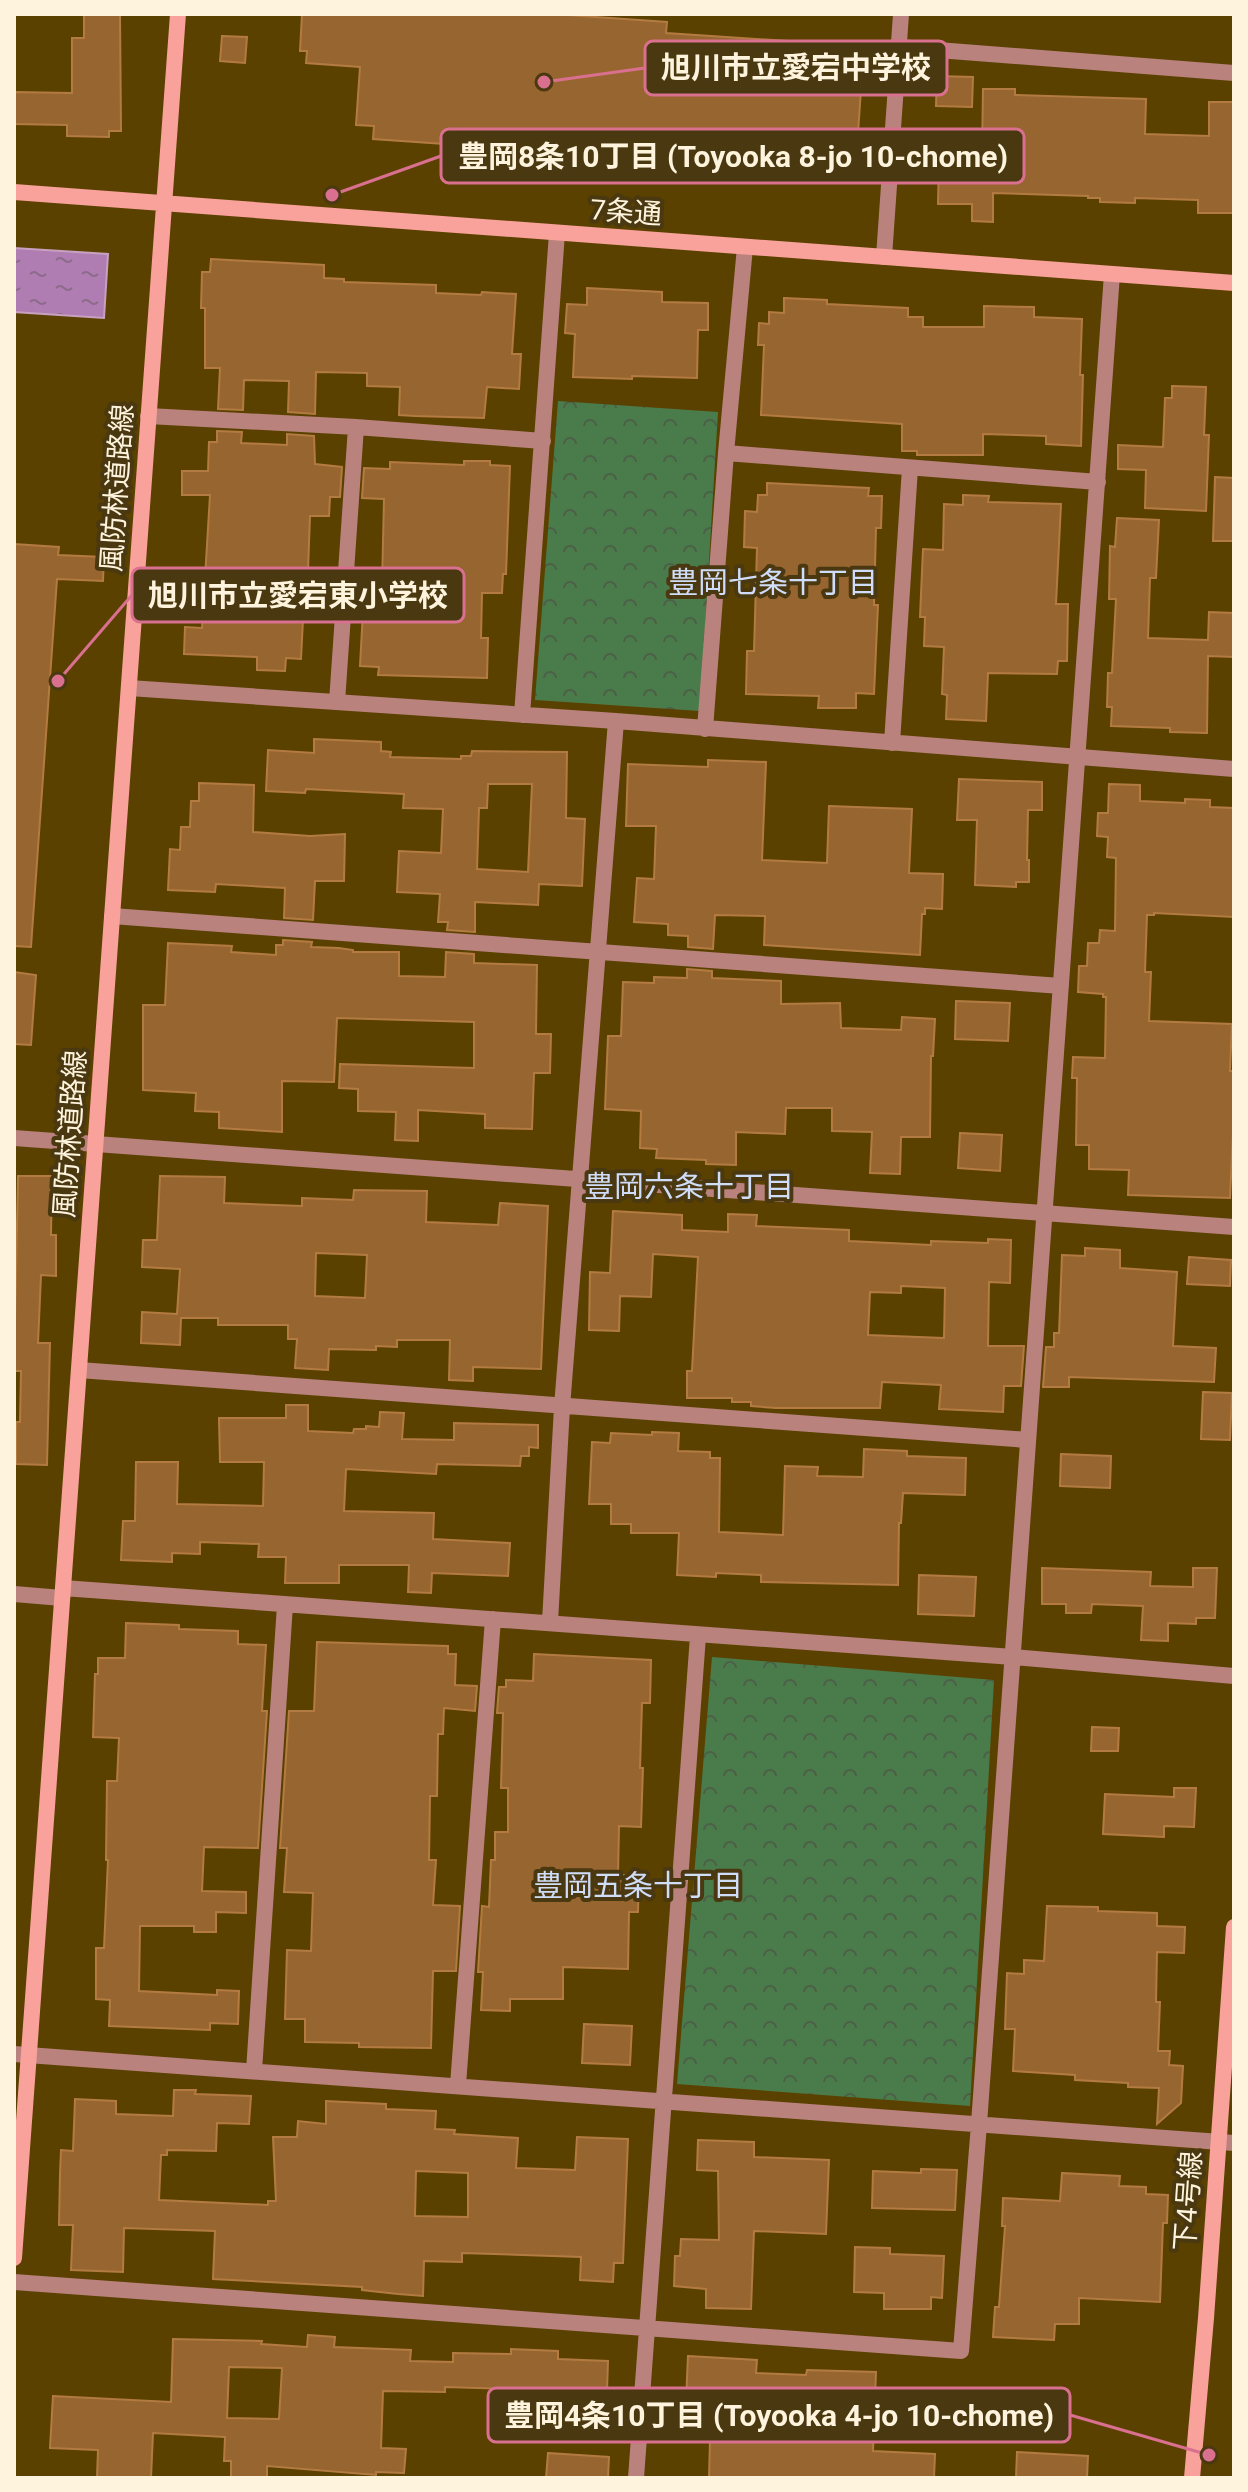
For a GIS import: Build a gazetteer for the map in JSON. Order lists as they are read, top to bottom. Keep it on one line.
{"streets":{"street":["7条通","風防林道路線","下4号線"]},"crossings":[["7条通","風防林道路線"]],"districts":["豊岡七条十丁目","豊岡六条十丁目","豊岡五条十丁目"],"places":["旭川市立愛宕中学校","豊岡8条10丁目 (Toyooka 8-jo 10-chome)","旭川市立愛宕東小学校","豊岡4条10丁目 (Toyooka 4-jo 10-chome)"]}
